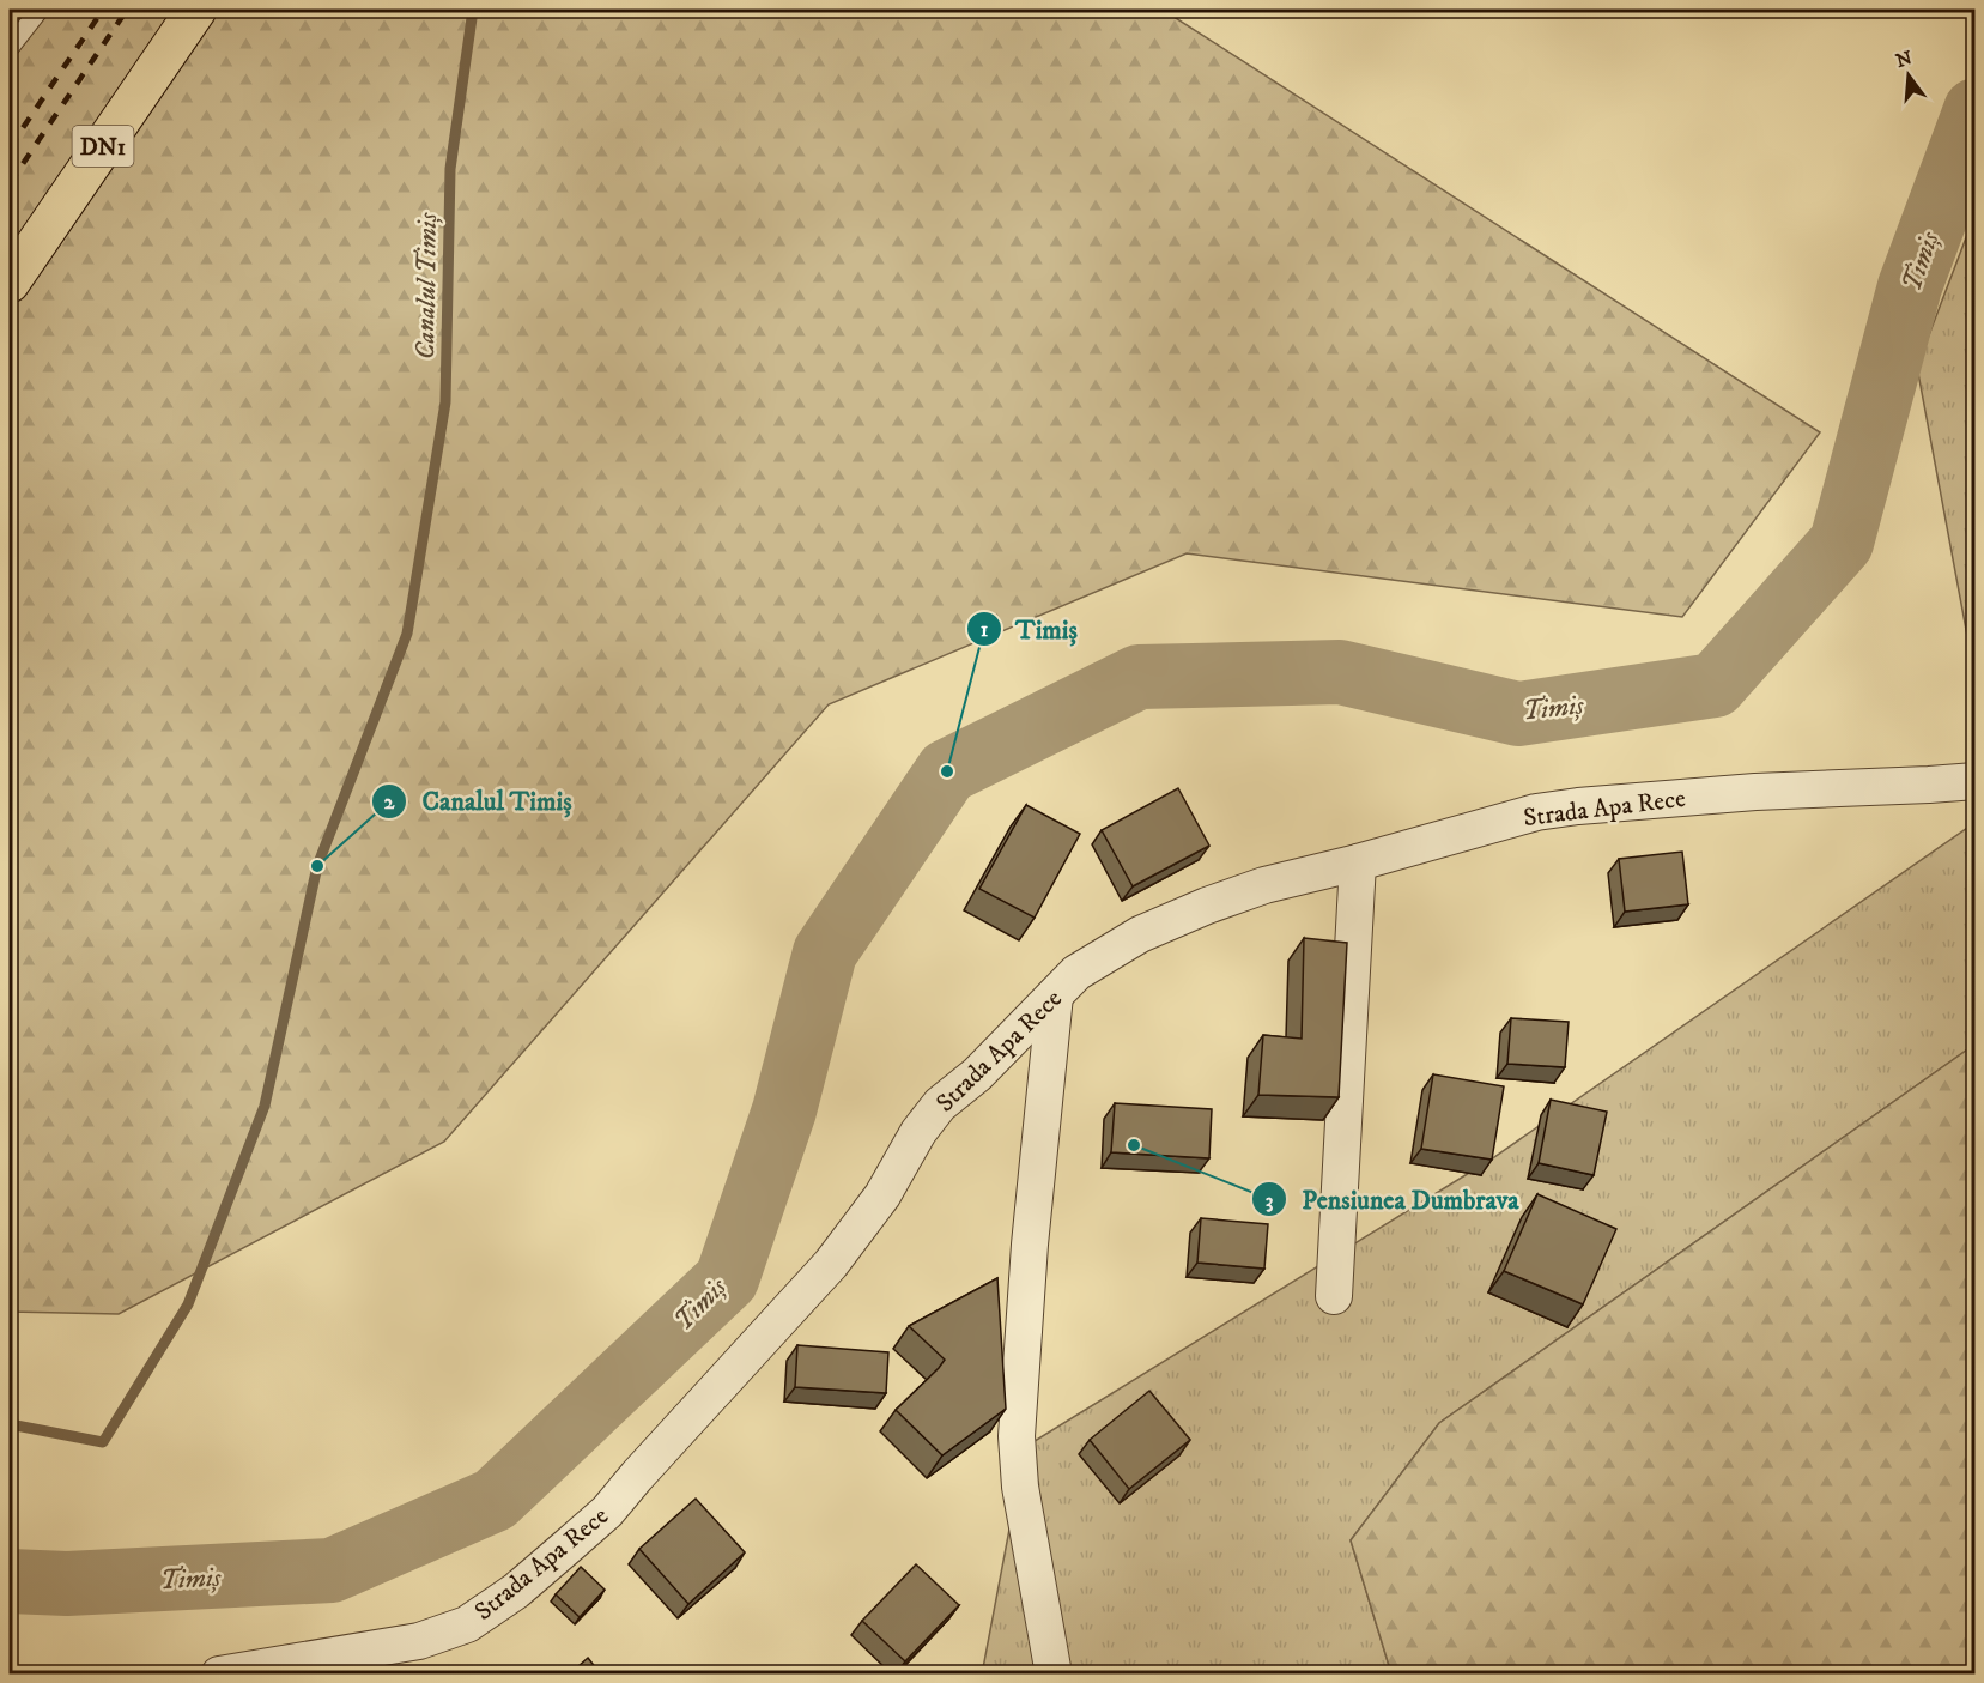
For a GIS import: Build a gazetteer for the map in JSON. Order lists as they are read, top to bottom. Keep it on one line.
{"streets":{"highway":["DN1"],"street":["Strada Apa Rece"]},"water":["Timiș","Canalul Timiș"],"places":["Timiș","Canalul Timiș","Pensiunea Dumbrava"],"north":"top"}
